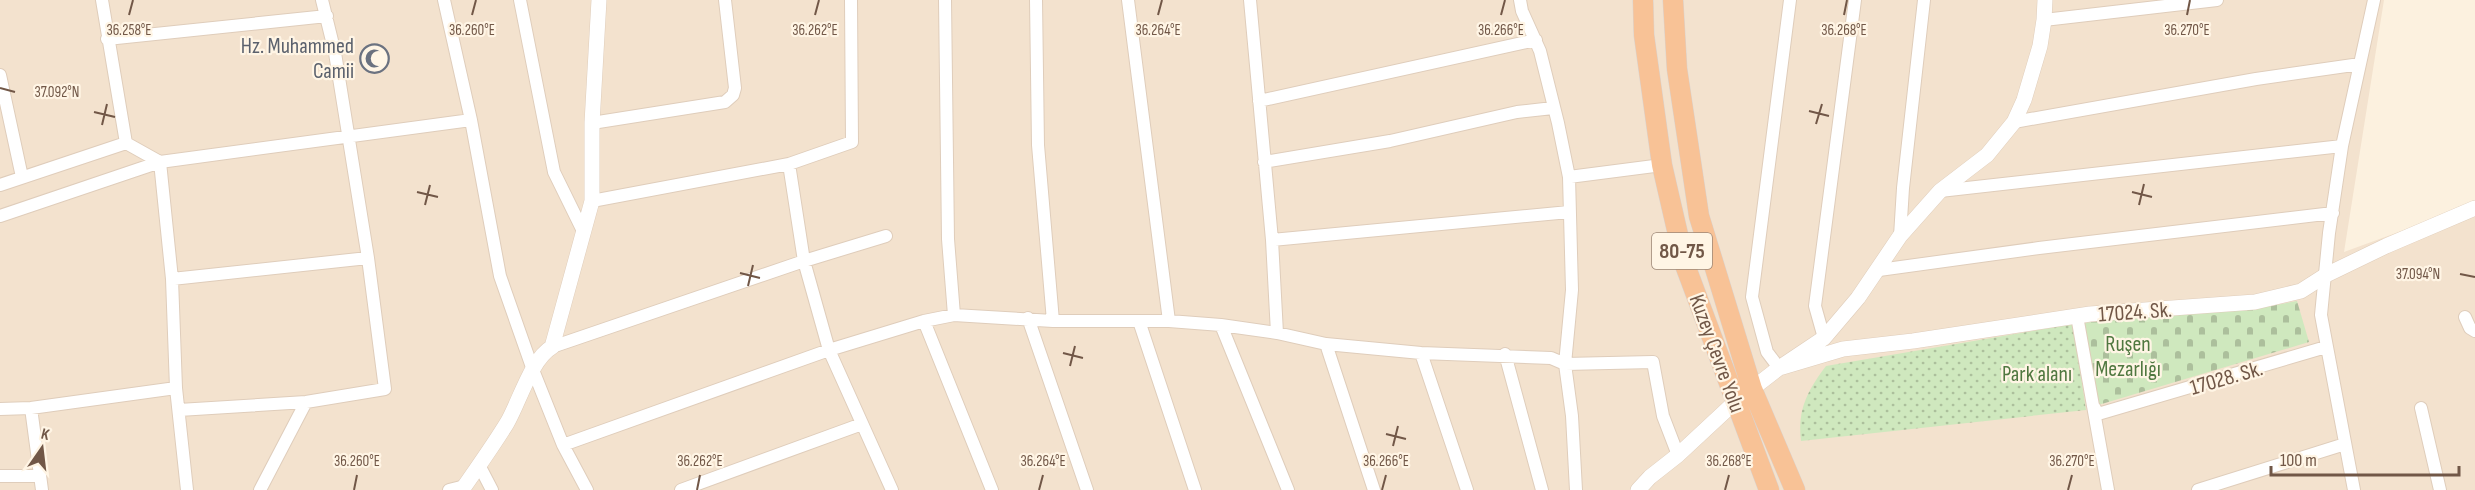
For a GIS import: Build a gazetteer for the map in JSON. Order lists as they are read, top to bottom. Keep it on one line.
{"streets":{"highway":["80-75","Kuzey Çevre Yolu"],"street":["17024. Sk.","17028. Sk."]},"parks":["Ruşen Mezarlığı","Park alanı"],"places":{"mosque":["Hz. Muhammed Camii"]},"scale_bar":"100 m","north":"top","coordinates":["36.270°E","36.258°E","36.260°E","36.262°E","36.264°E","36.266°E","36.268°E","37.092°N","37.094°N"]}
